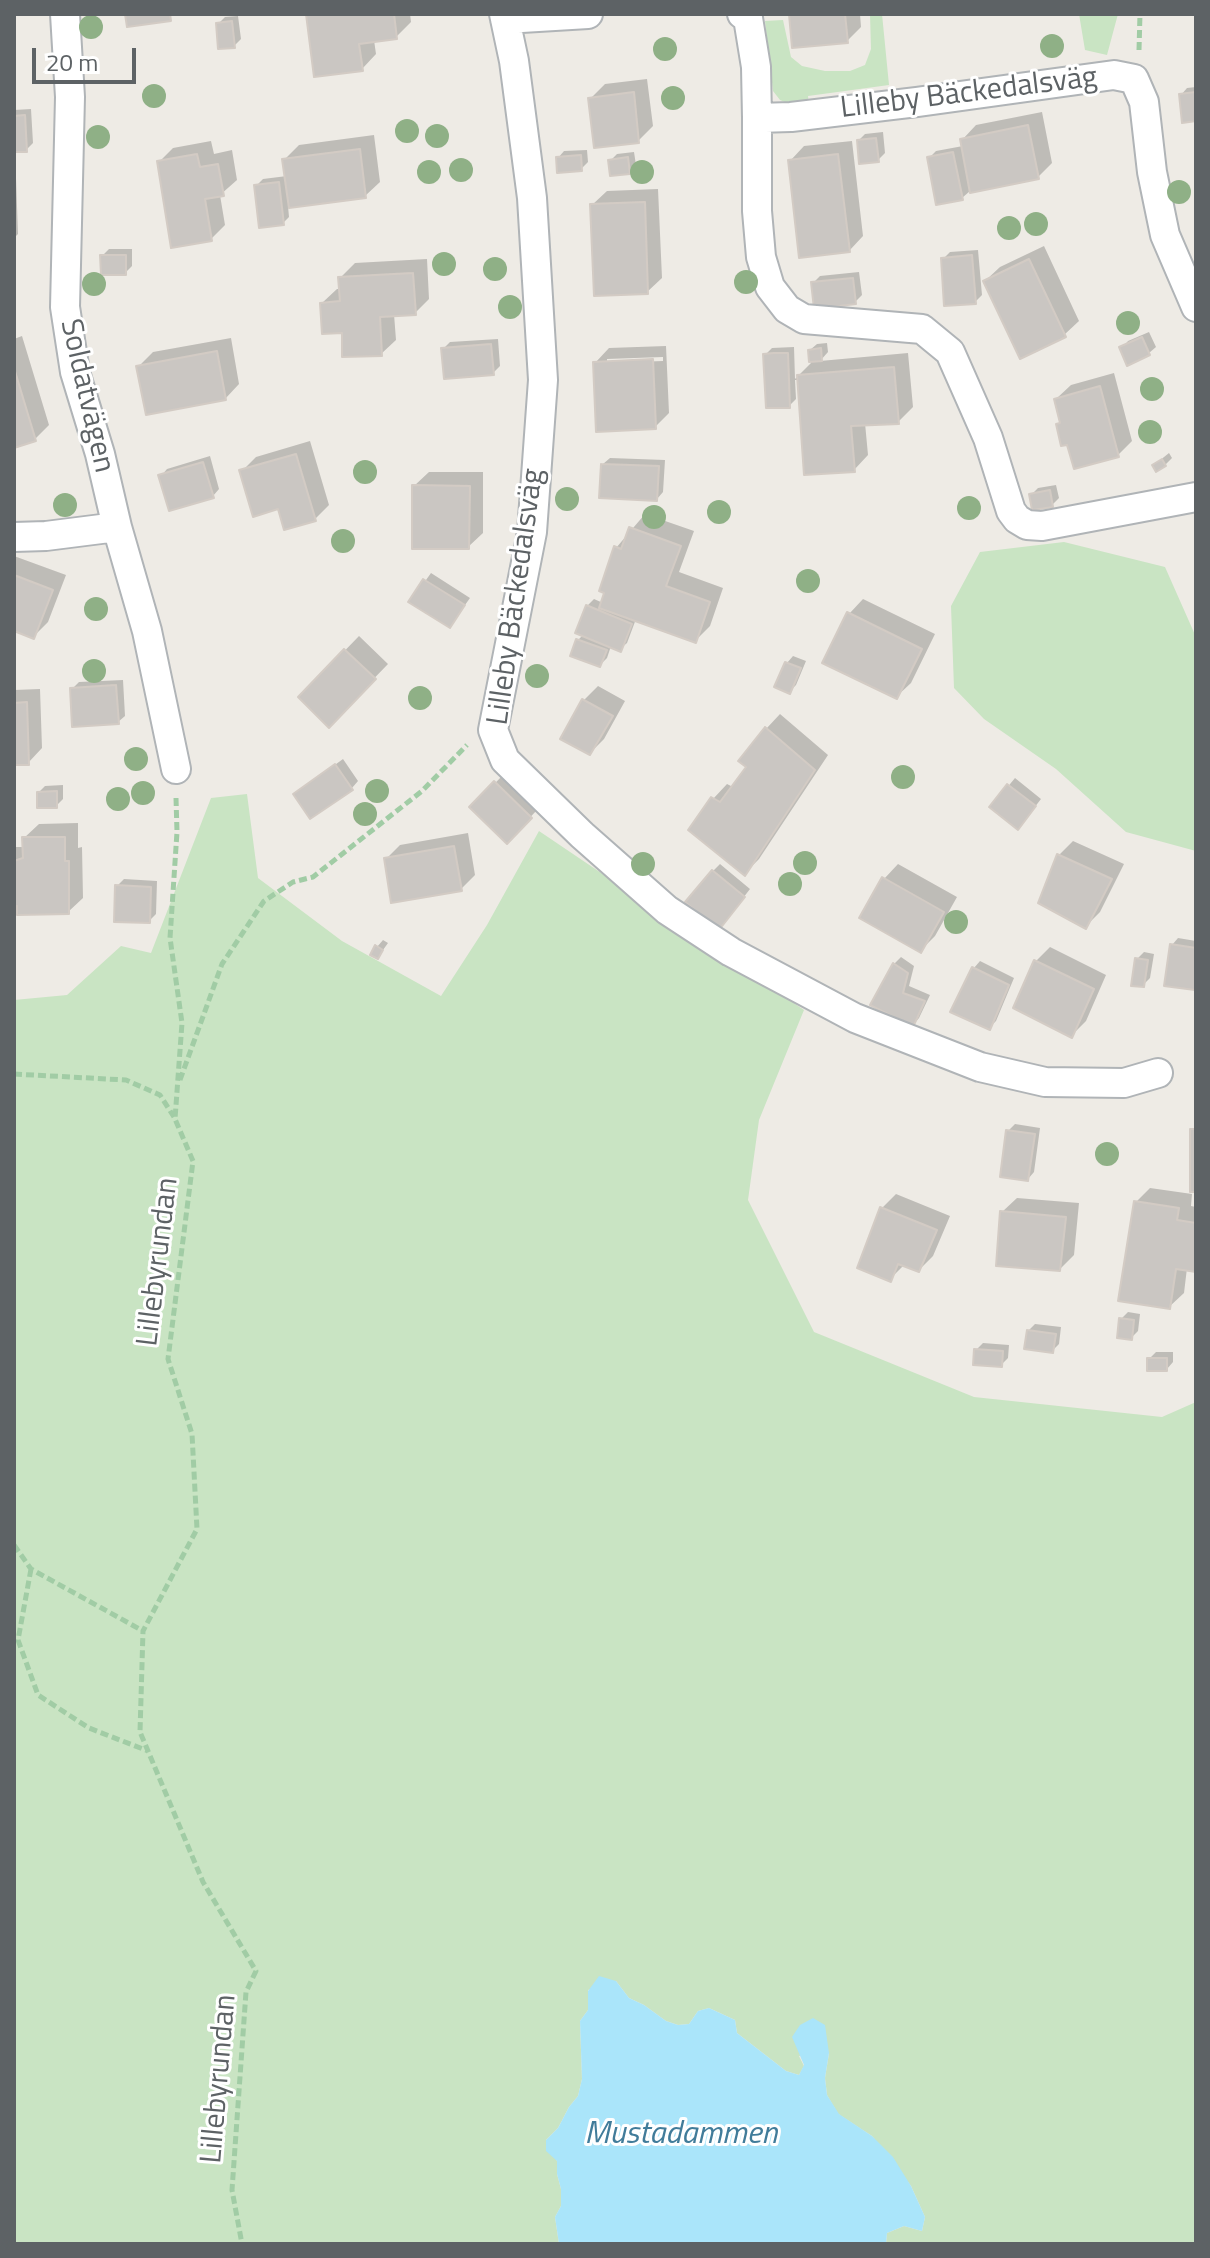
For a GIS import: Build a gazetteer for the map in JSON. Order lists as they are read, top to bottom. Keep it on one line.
{"streets":{"street":["Lilleby Bäckedalsväg","Soldatvägen"],"path":["Lillebyrundan"]},"crossings":[["Soldatvägen","Lillebyrundan"]],"water":["Mustadammen"],"scale_bar":"20 m"}
